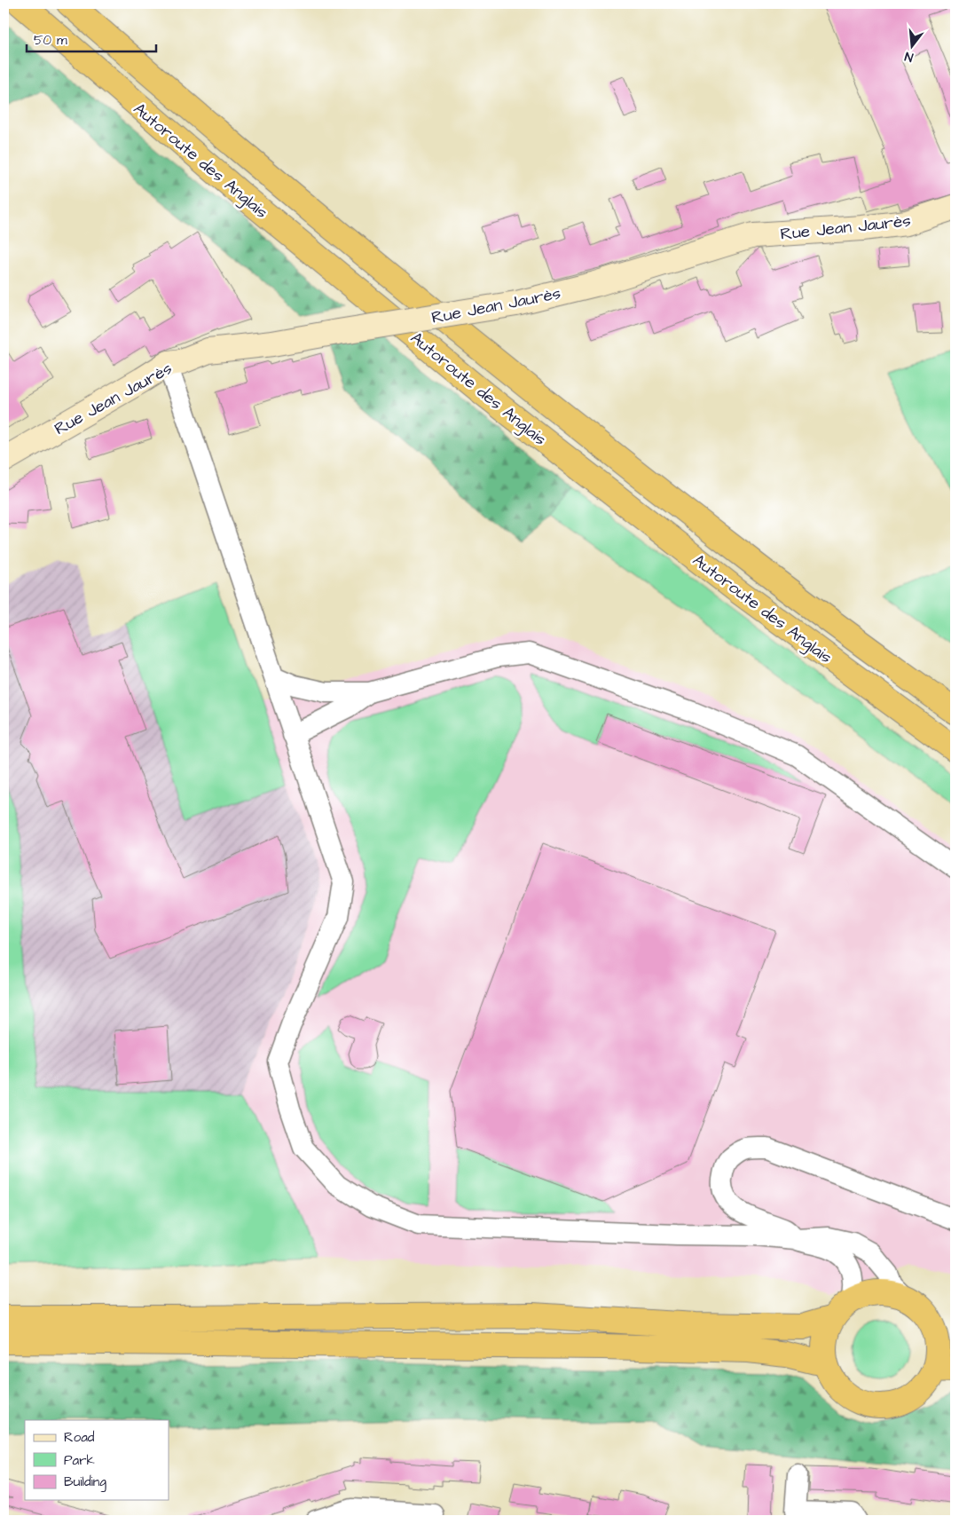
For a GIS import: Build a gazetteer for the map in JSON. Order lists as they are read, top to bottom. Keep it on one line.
{"streets":{"highway":["Autoroute des Anglais"],"street":["Rue Jean Jaurès"]},"legend":["Road","Park","Building"],"scale_bar":"50 m","north":"bottom"}
